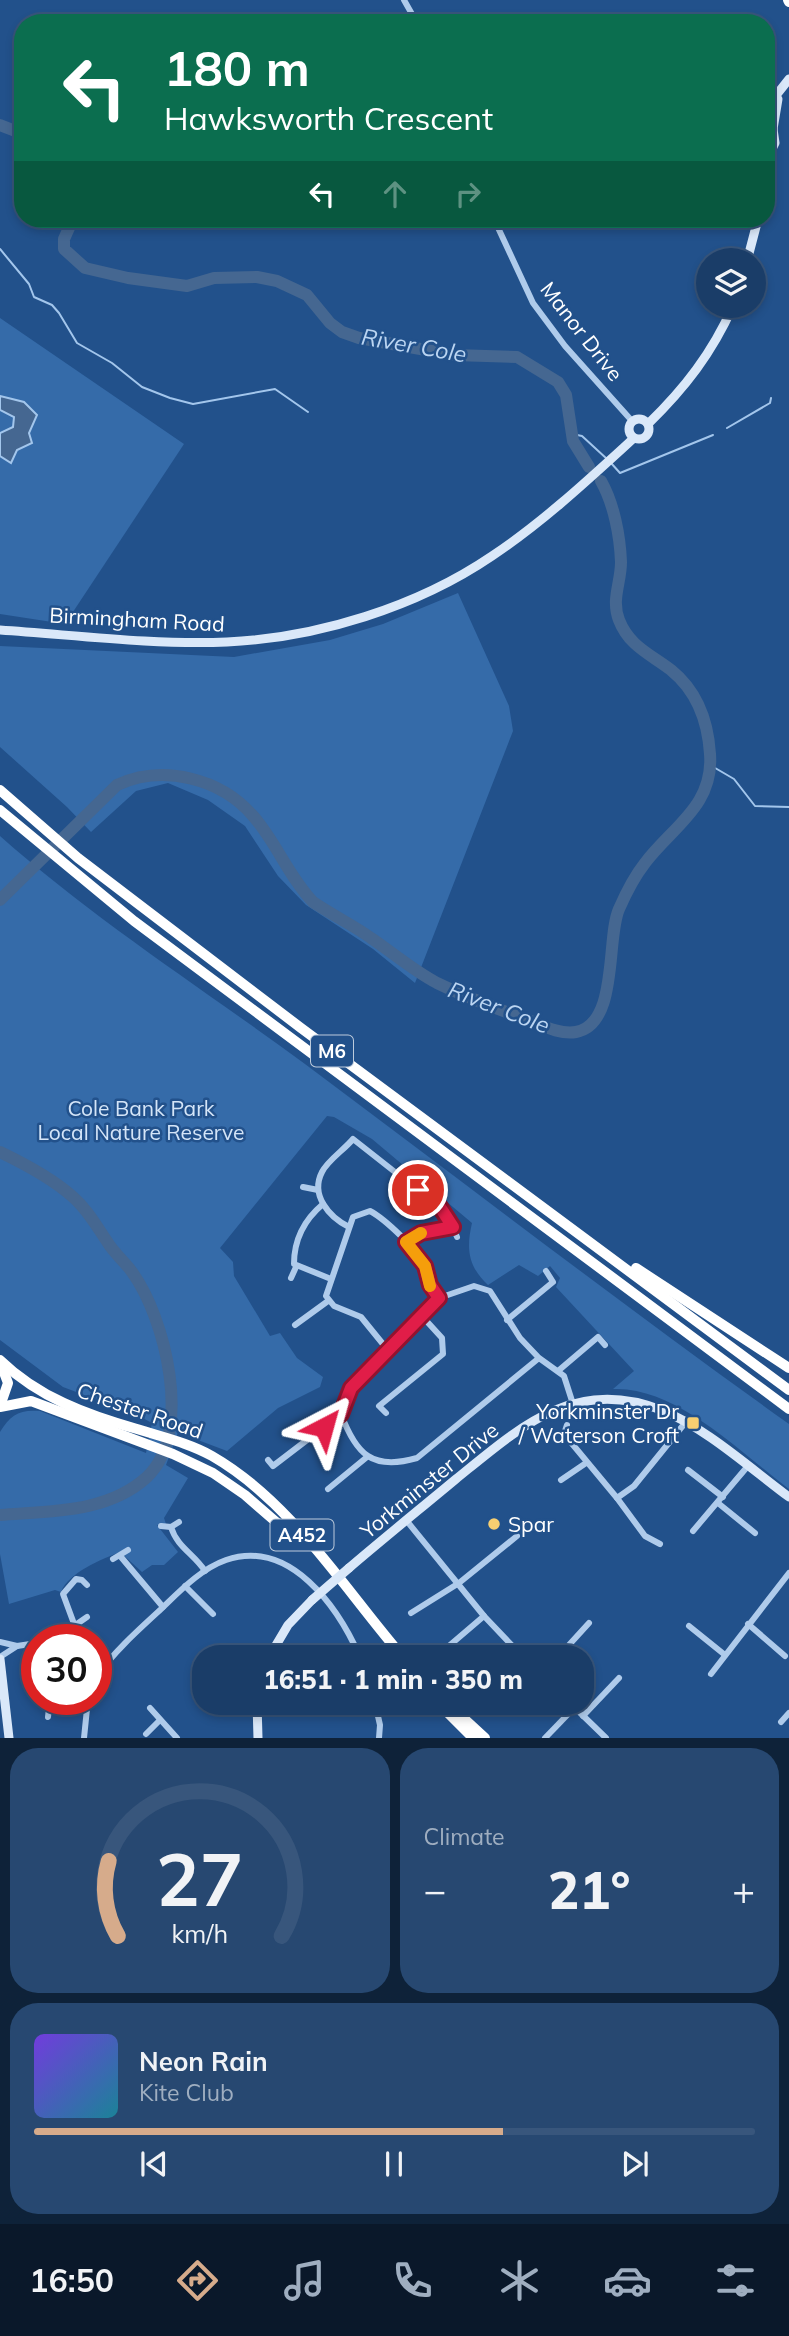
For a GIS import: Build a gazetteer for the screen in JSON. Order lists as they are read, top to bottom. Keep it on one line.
{"streets":{"highway":["M6","Chester Road","A452"],"main road":["Birmingham Road","Yorkminster Drive"],"street":["Manor Drive"]},"crossings":[["Manor Drive","Birmingham Road"],["Chester Road","A452"]],"water":["River Cole"],"parks":["Cole Bank Park Local Nature Reserve"],"places":{"transit":["Yorkminster Dr / Waterson Croft"],"other":["Spar"]},"page":{"turn":["180 m","Hawksworth Crescent"],"limit":"30","trip":"16:51 · 1 min · 350 m","tile":"Climate","heat":["−","21°","+"],"song":["Neon Rain","Kite Club"],"tabs":"16:50","gauge":["27","km/h"]}}
